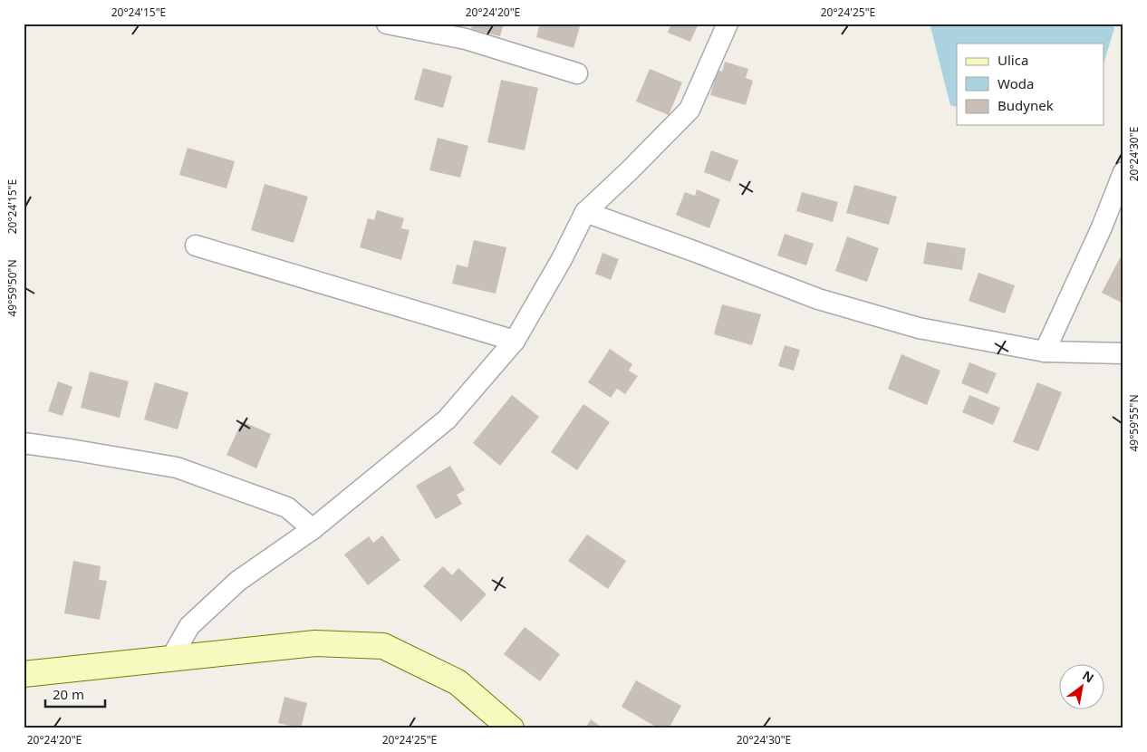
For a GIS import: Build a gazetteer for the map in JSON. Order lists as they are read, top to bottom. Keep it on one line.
{"legend":["Ulica","Woda","Budynek"],"scale_bar":"20 m","north":"top right","coordinates":["20°24'15\"E","20°24'20\"E","20°24'25\"E","20°24'30\"E","49°59'50\"N","49°59'55\"N"]}
